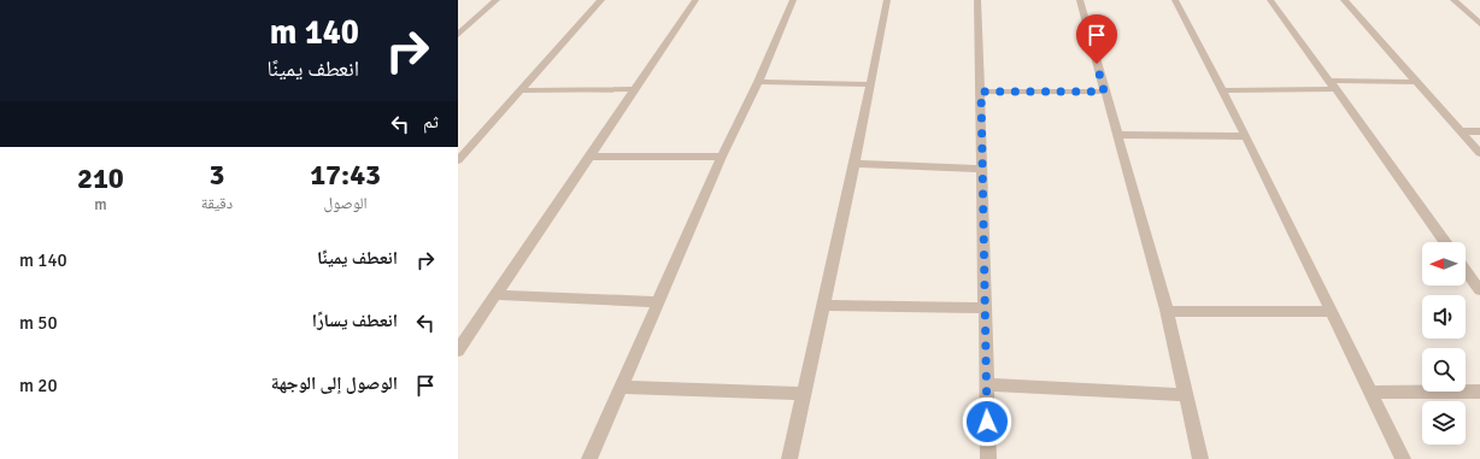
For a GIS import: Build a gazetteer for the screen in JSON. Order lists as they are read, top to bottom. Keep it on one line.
{"north":"left","page":{"turn":["140 m","انعطف يمينًا"],"then":"ثم","eta":["17:43","الوصول","3","دقيقة","210","m"],"list":[{"name":"انعطف يمينًا","value":"140 m"},{"name":"انعطف يسارًا","value":"50 m"},{"name":"الوصول إلى الوجهة","value":"20 m"}]}}
